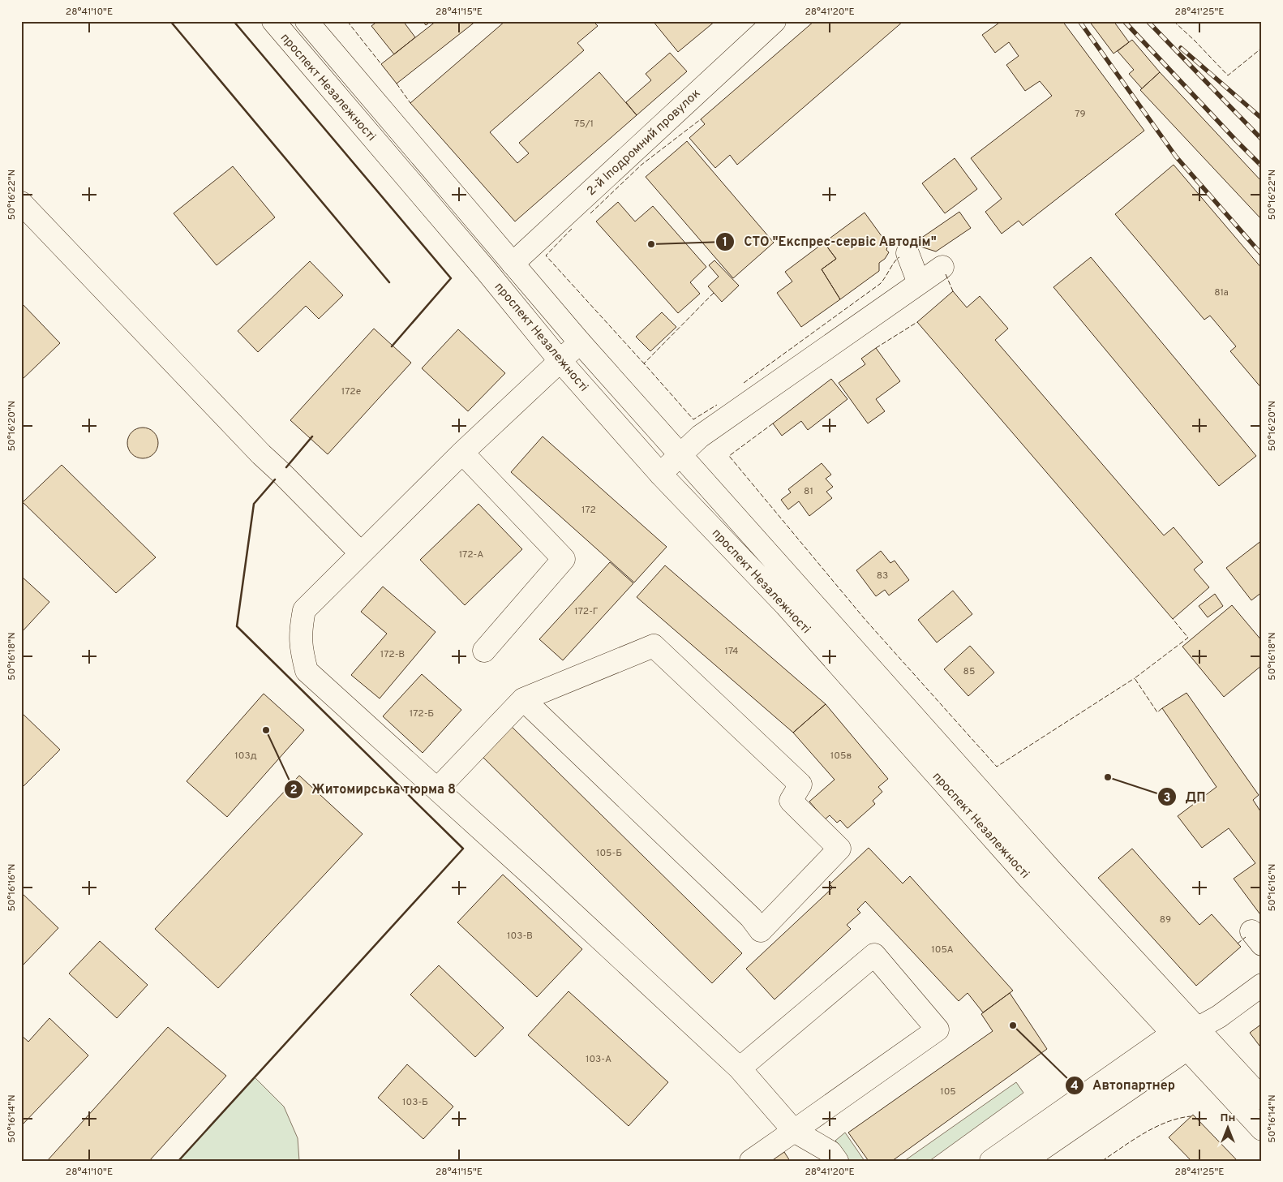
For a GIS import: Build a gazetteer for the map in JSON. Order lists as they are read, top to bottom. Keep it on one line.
{"streets":{"main road":["проспект Незалежності","2-й Іподромний провулок"]},"crossings":[["проспект Незалежності","2-й Іподромний провулок"]],"places":["СТО \"Експрес-сервіс Автодім\"","Житомирська тюрма 8","ДП","Автопартнер"],"house_numbers":["79","75/1","81а","172е","81","172","172-А","83","172-Г","174","172-В","85","172-Б","103д","105в","105-Б","89","103-В","105А","103-А","105","103-Б"],"north":"top","coordinates":["28°41'10\"E","28°41'15\"E","28°41'20\"E","28°41'25\"E","50°16'22\"N","50°16'20\"N","50°16'18\"N","50°16'16\"N","50°16'14\"N"]}
